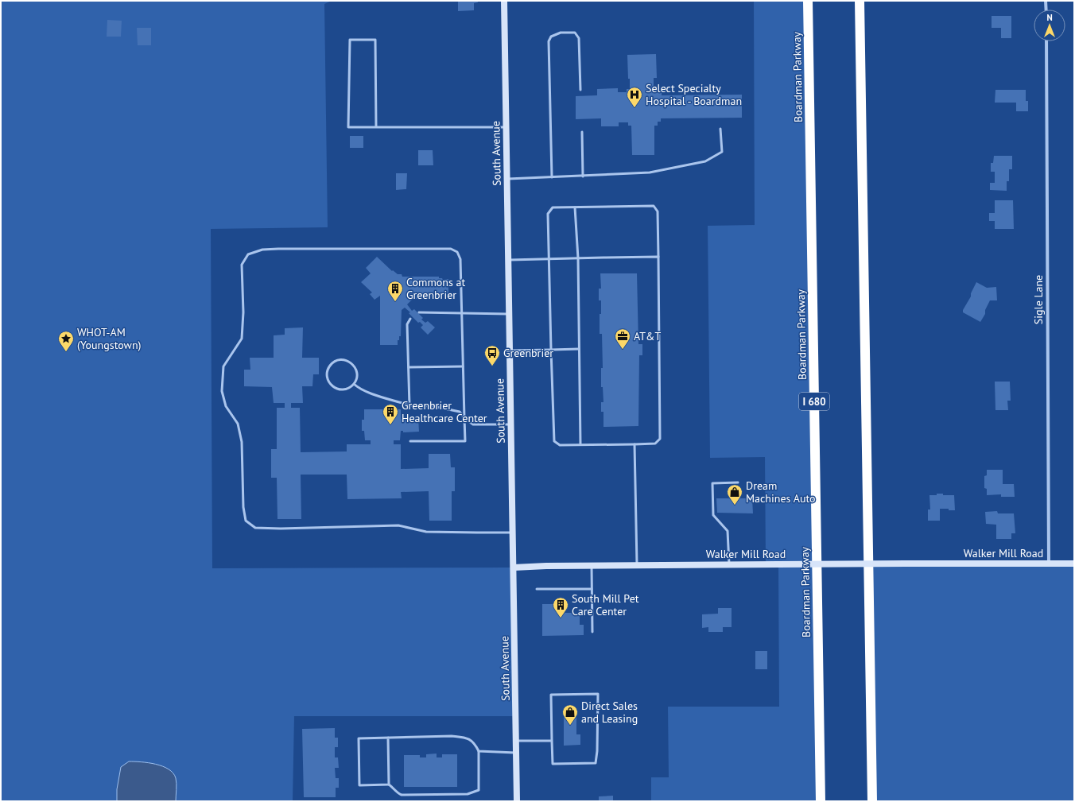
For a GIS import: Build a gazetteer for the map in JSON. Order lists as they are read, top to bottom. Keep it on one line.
{"streets":{"highway":["Boardman Parkway","I 680"],"main road":["South Avenue","Walker Mill Road"],"street":["Sigle Lane"]},"crossings":[["South Avenue","Walker Mill Road"],["Sigle Lane","Walker Mill Road"]],"places":{"hospital":["Select Specialty Hospital - Boardman"],"building":["Commons at Greenbrier","Greenbrier Healthcare Center","South Mill Pet Care Center"],"office":["AT&T"],"place":["WHOT-AM (Youngstown)"],"bus stop":["Greenbrier"],"shop":["Dream Machines Auto","Direct Sales and Leasing"]},"north":"top"}
